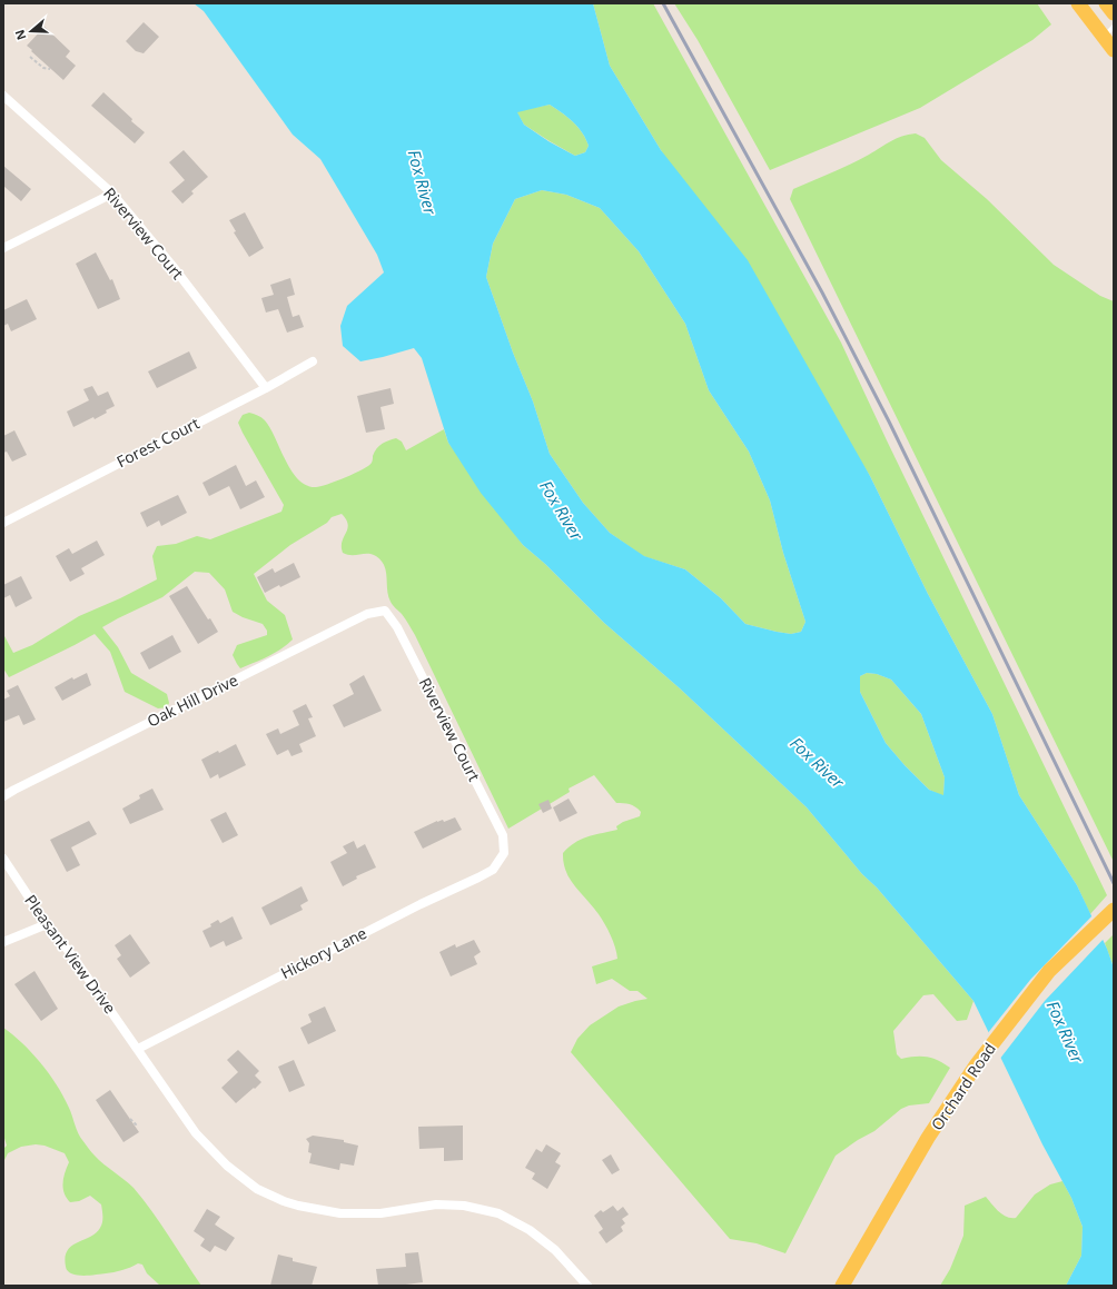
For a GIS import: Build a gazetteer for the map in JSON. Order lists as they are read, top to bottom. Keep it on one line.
{"streets":{"main road":["Orchard Road"],"street":["Riverview Court","Forest Court","Oak Hill Drive","Hickory Lane","Pleasant View Drive"]},"crossings":[["Riverview Court","Forest Court"],["Riverview Court","Oak Hill Drive"],["Riverview Court","Hickory Lane"],["Hickory Lane","Pleasant View Drive"]],"water":["Fox River"],"north":"left"}
